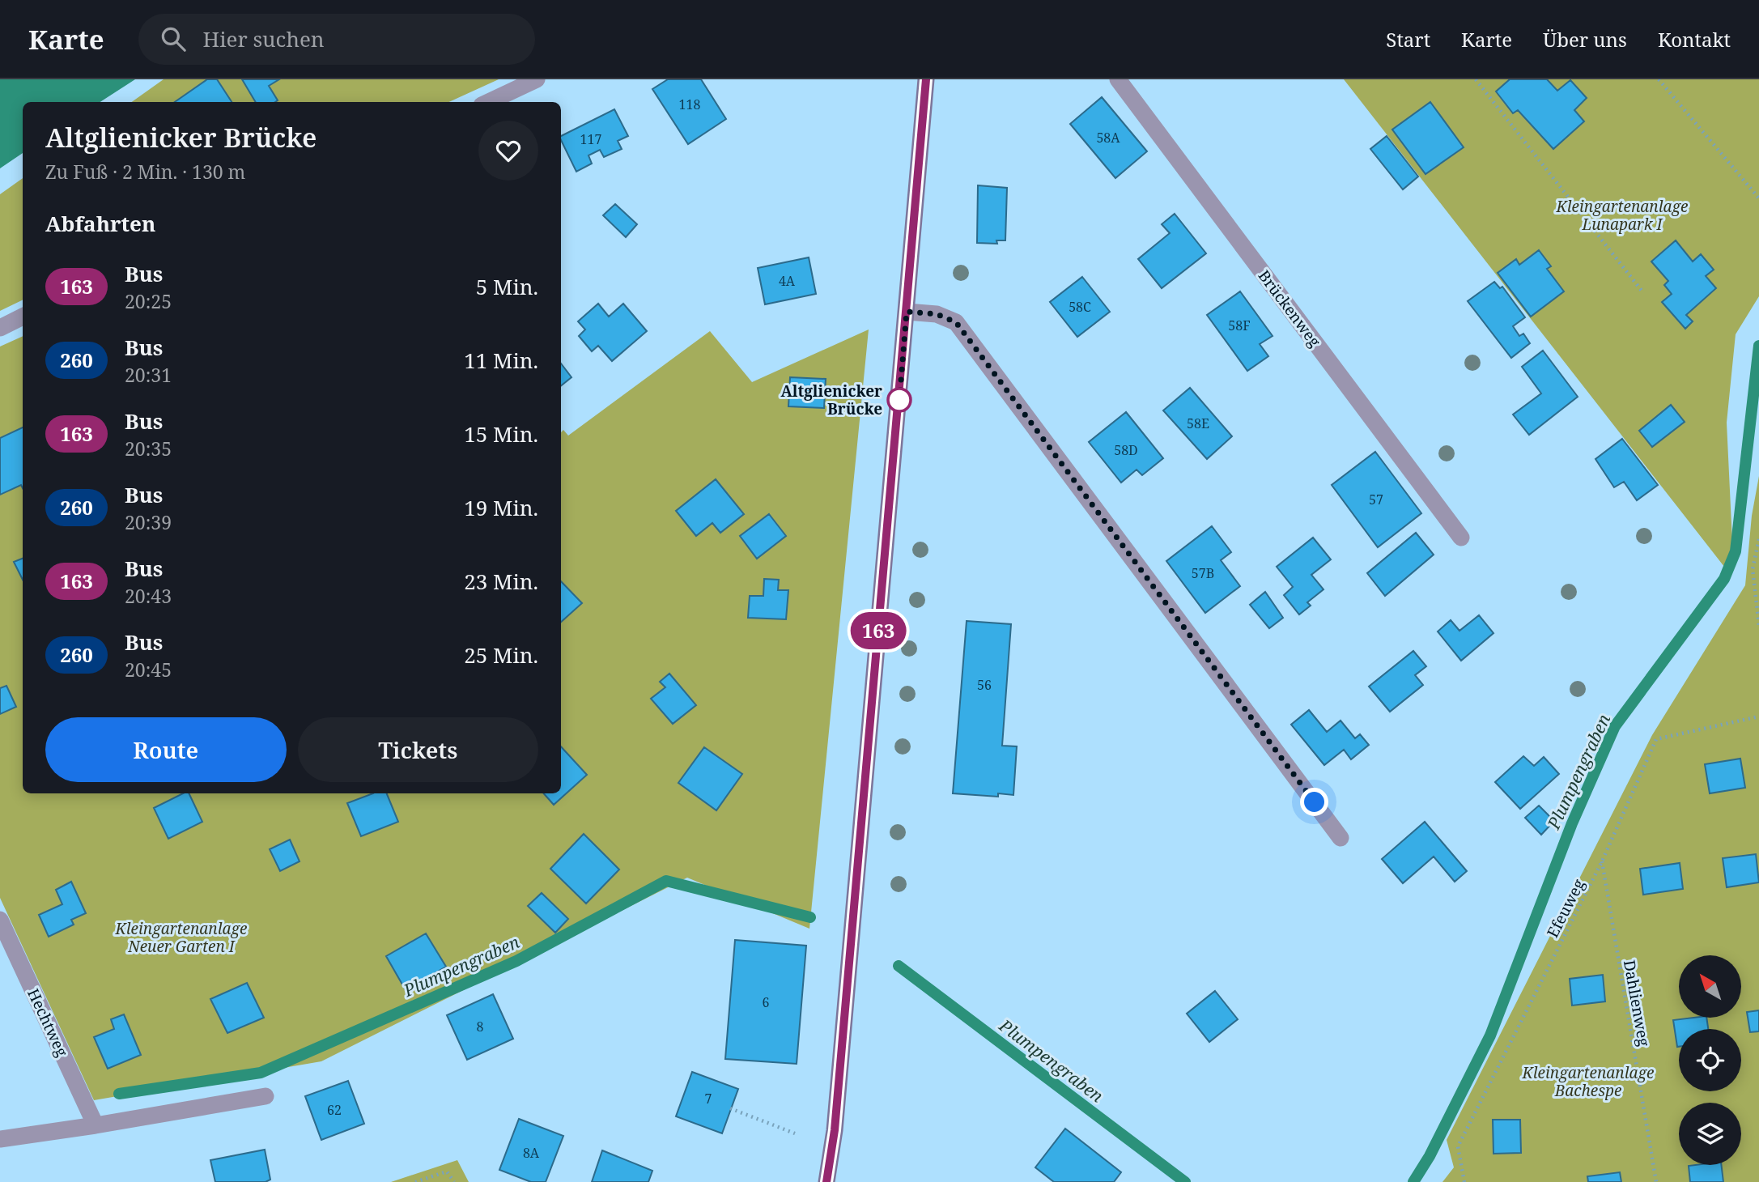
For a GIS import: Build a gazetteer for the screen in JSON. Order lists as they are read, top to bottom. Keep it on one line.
{"streets":{"street":["Brückenweg","Hechtweg"],"path":["Efeuweg","Dahlienweg"]},"crossings":[["Efeuweg","Dahlienweg"]],"water":["Plumpengraben"],"parks":["Kleingartenanlage Lunapark I","Kleingartenanlage Neuer Garten I","Kleingartenanlage Bachespe"],"places":["Altglienicker Brücke"],"lines":["bus line 163"],"house_numbers":["118","58A","117","4A","58C","58F","58E","58D","57","57B","56","6","8","7","62","8A"],"north":"top left","page":{"header":"Karte","search":"Hier suchen","nav":["Start","Karte","Über uns","Kontakt"],"on_map":"163","heading":[["Altglienicker Brücke","Zu Fuß · 2 Min. · 130 m"],"Abfahrten"],"list":[{"mark":"163","name":"Bus","note":"20:25","value":"5 Min."},{"mark":"260","name":"Bus","note":"20:31","value":"11 Min."},{"mark":"163","name":"Bus","note":"20:35","value":"15 Min."},{"mark":"260","name":"Bus","note":"20:39","value":"19 Min."},{"mark":"163","name":"Bus","note":"20:43","value":"23 Min."},{"mark":"260","name":"Bus","note":"20:45","value":"25 Min."}],"buttons":["Route","Tickets"]}}
